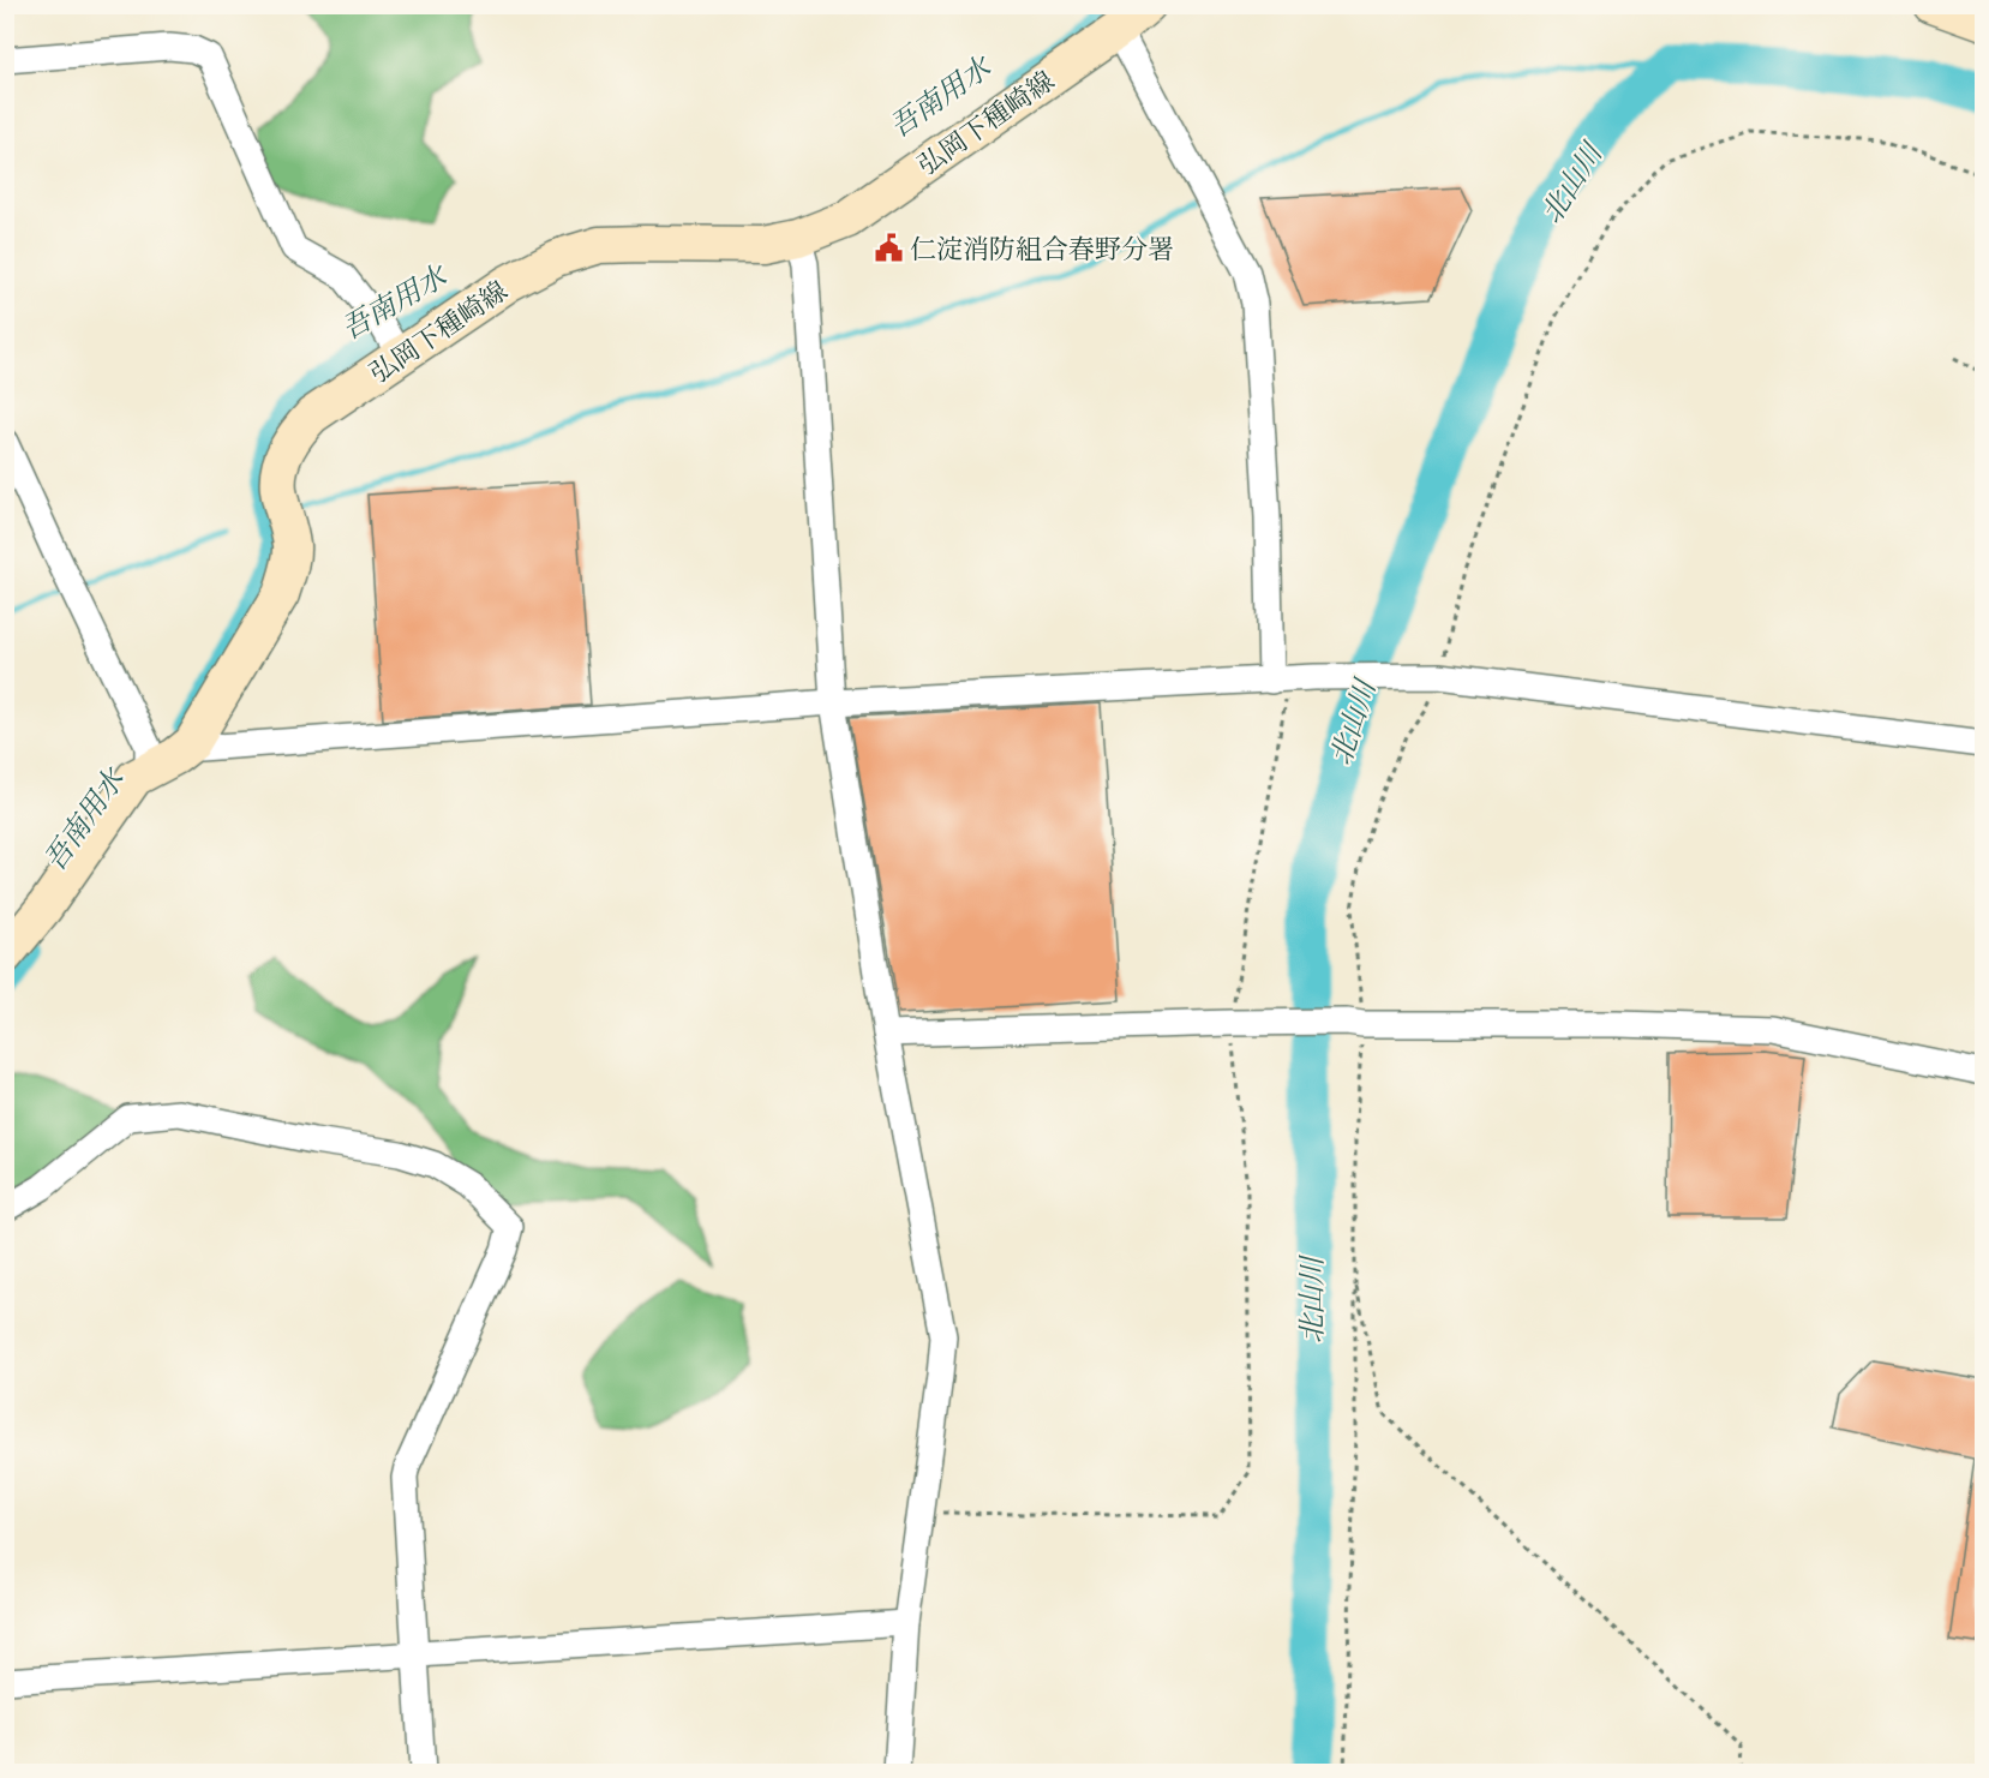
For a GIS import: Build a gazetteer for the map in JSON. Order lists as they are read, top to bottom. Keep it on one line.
{"streets":{"main road":["弘岡下種崎線"]},"water":["吾南用水","北山川"],"places":{"public building":["仁淀消防組合春野分署"]}}
